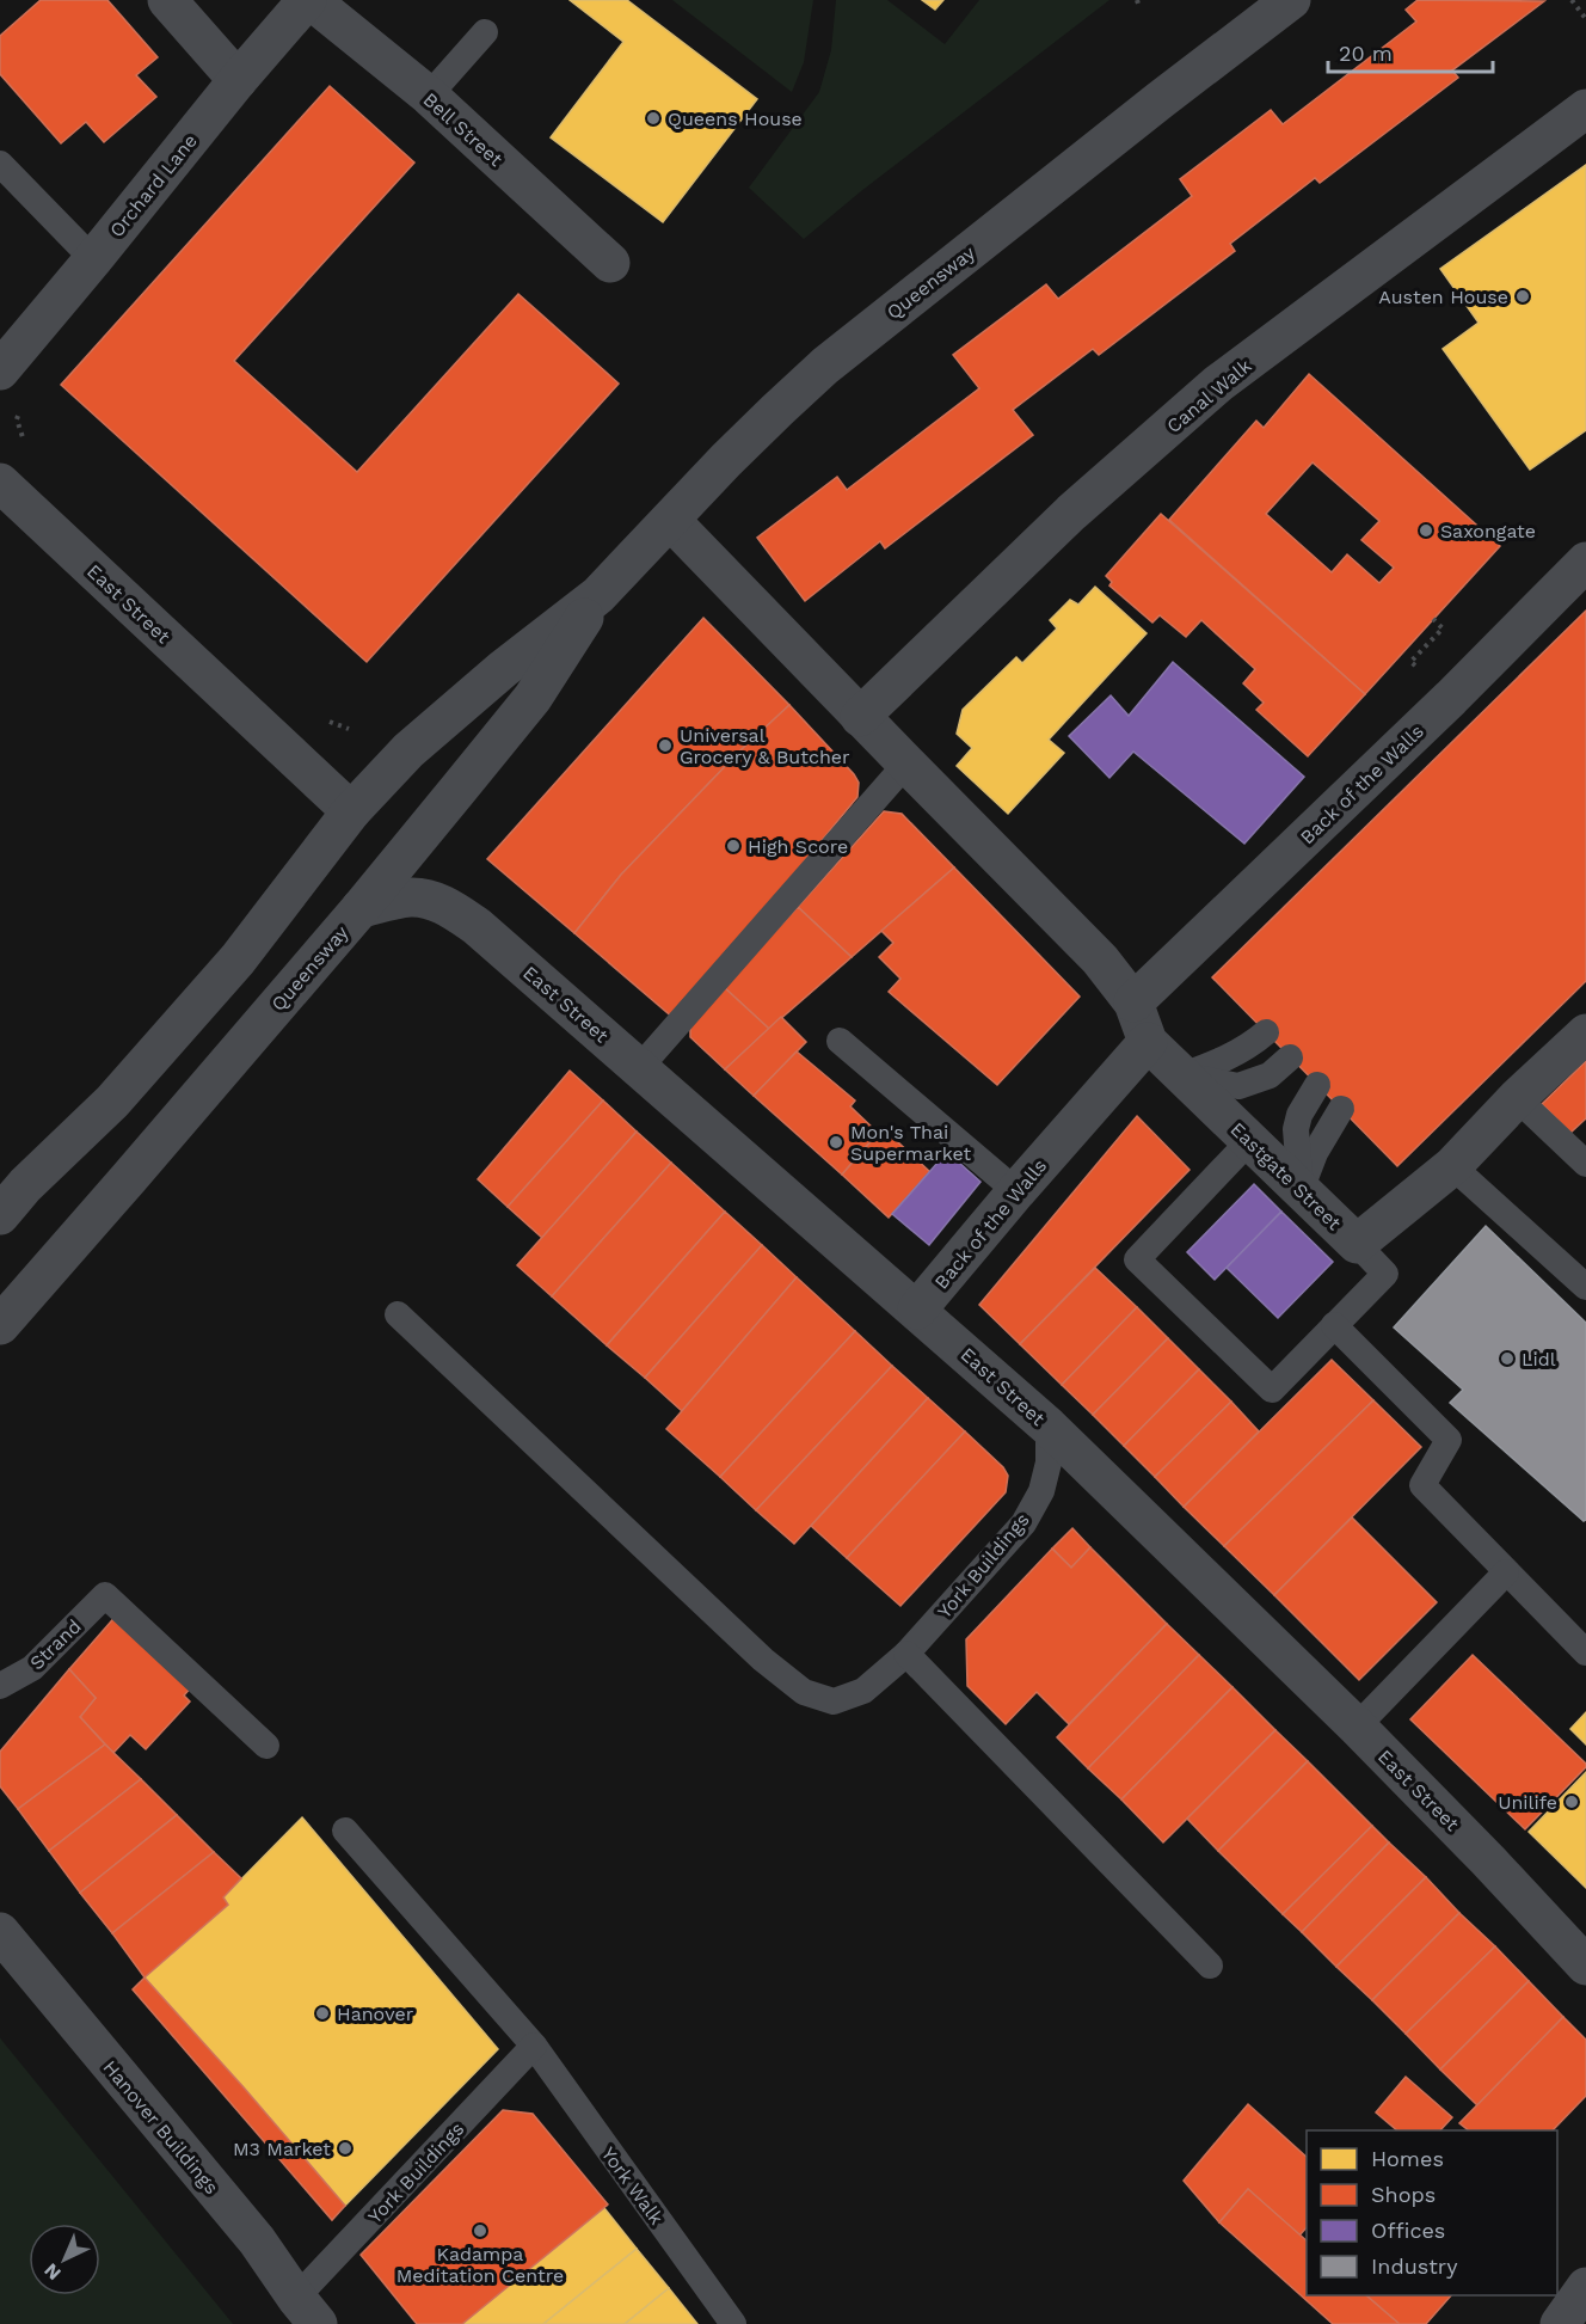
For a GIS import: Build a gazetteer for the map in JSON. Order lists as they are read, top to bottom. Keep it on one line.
{"streets":{"street":["Bell Street","Orchard Lane","Queensway","Canal Walk","East Street","Back of the Walls","Eastgate Street","Hanover Buildings"],"lane":["York Buildings","Strand","York Walk"]},"crossings":[["Bell Street","Orchard Lane"],["Queensway","East Street"],["East Street","Back of the Walls"],["East Street","York Buildings"],["Back of the Walls","Eastgate Street"],["York Buildings","Hanover Buildings"],["York Buildings","York Walk"]],"places":["Queens House","Austen House","Saxongate","Universal Grocery & Butcher","High Score","Mon's Thai Supermarket","Lidl","Unilife","Hanover","M3 Market","Kadampa Meditation Centre"],"legend":["Homes","Shops","Offices","Industry"],"scale_bar":"20 m","north":"bottom left"}
